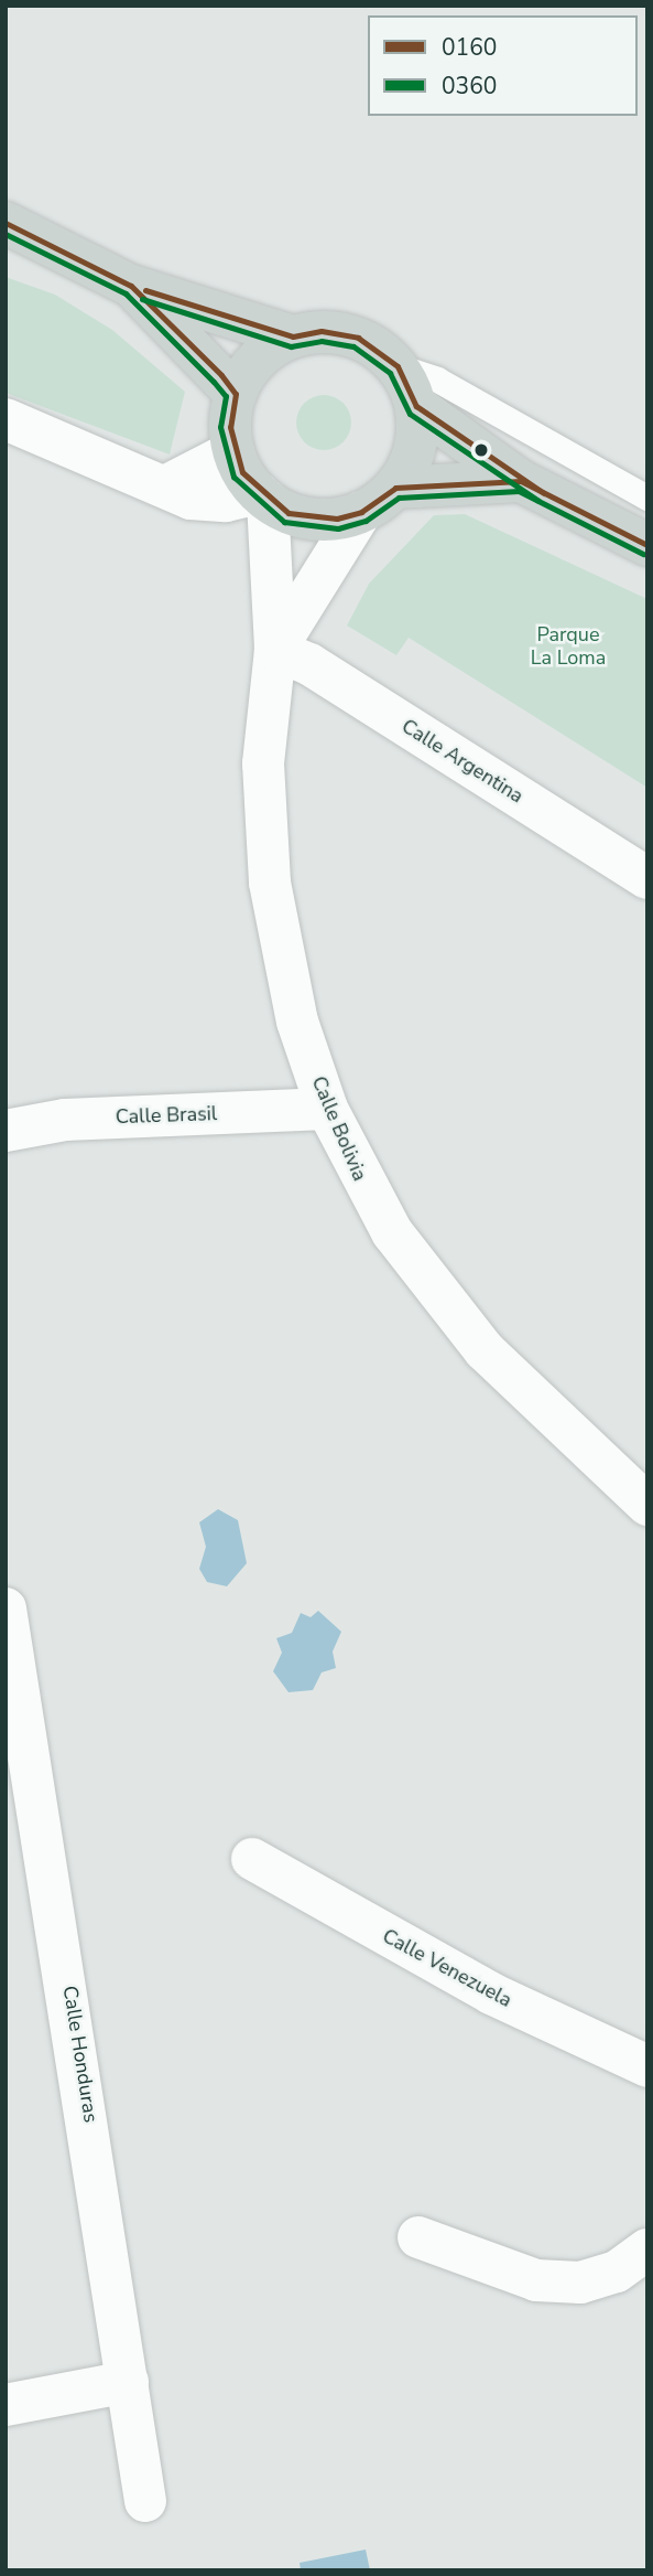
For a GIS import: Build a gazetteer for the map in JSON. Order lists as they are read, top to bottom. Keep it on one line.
{"streets":{"street":["Calle Argentina","Calle Brasil","Calle Bolivia","Calle Venezuela","Calle Honduras"]},"crossings":[["Calle Argentina","Calle Bolivia"],["Calle Brasil","Calle Bolivia"]],"parks":["Parque La Loma"],"lines":["transit line 0160","transit line 0360"],"legend":["0160","0360"]}
